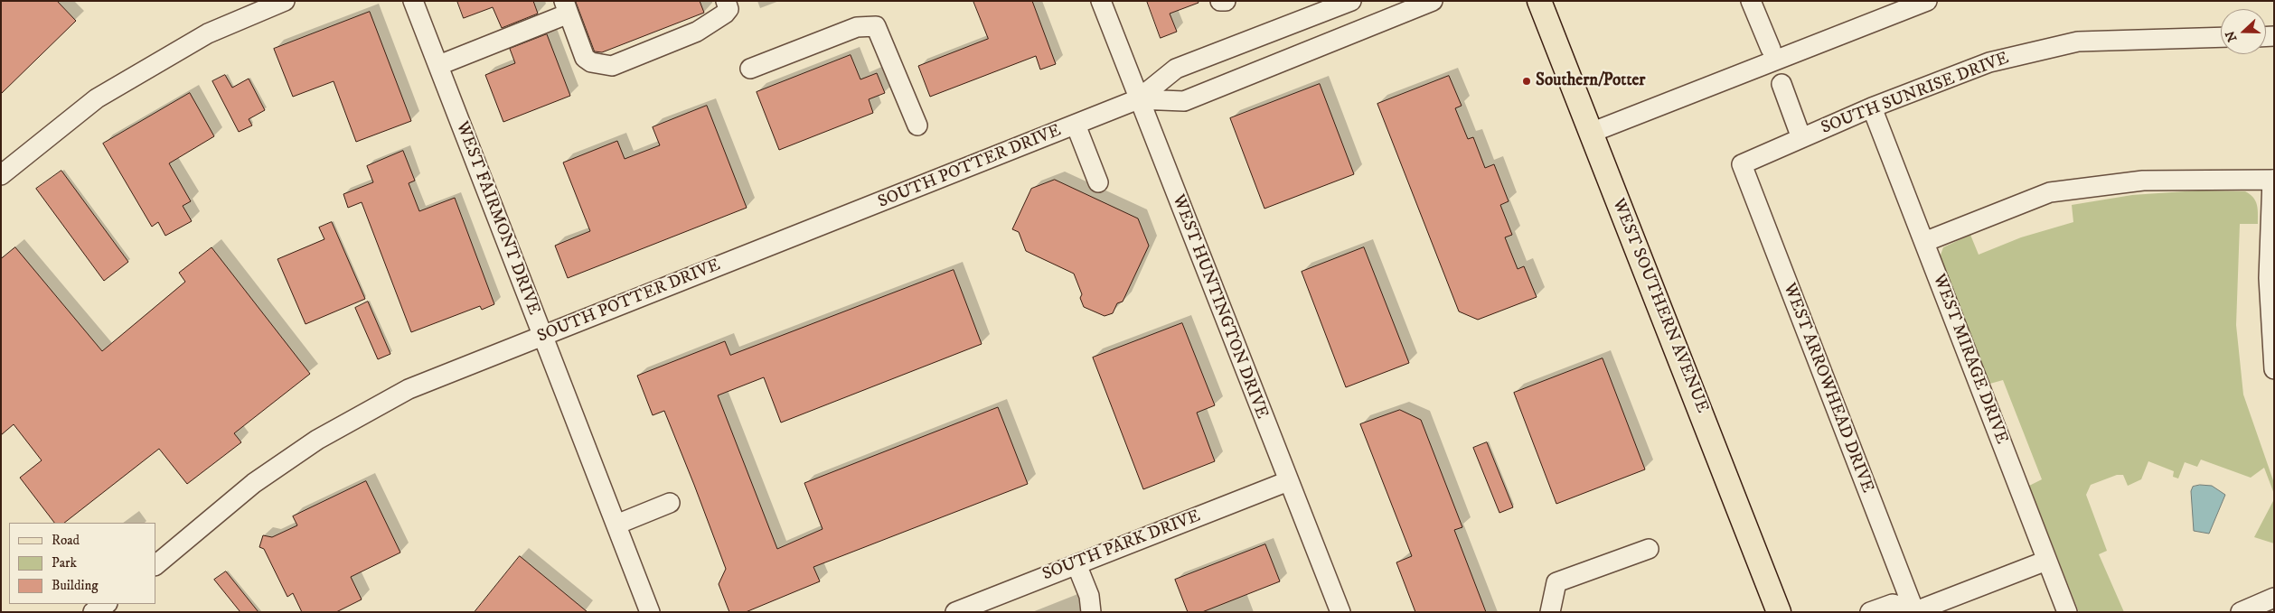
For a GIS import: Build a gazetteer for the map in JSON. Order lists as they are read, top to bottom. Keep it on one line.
{"streets":{"main road":["WEST SOUTHERN AVENUE"],"street":["SOUTH SUNRISE DRIVE","SOUTH POTTER DRIVE","WEST FAIRMONT DRIVE","WEST HUNTINGTON DRIVE","WEST MIRAGE DRIVE","WEST ARROWHEAD DRIVE","SOUTH PARK DRIVE"]},"crossings":[["SOUTH SUNRISE DRIVE","WEST MIRAGE DRIVE"],["SOUTH SUNRISE DRIVE","WEST ARROWHEAD DRIVE"],["SOUTH POTTER DRIVE","WEST FAIRMONT DRIVE"],["SOUTH POTTER DRIVE","WEST HUNTINGTON DRIVE"],["WEST HUNTINGTON DRIVE","SOUTH PARK DRIVE"]],"places":["Southern/Potter"],"legend":["Road","Park","Building"],"north":"left"}
